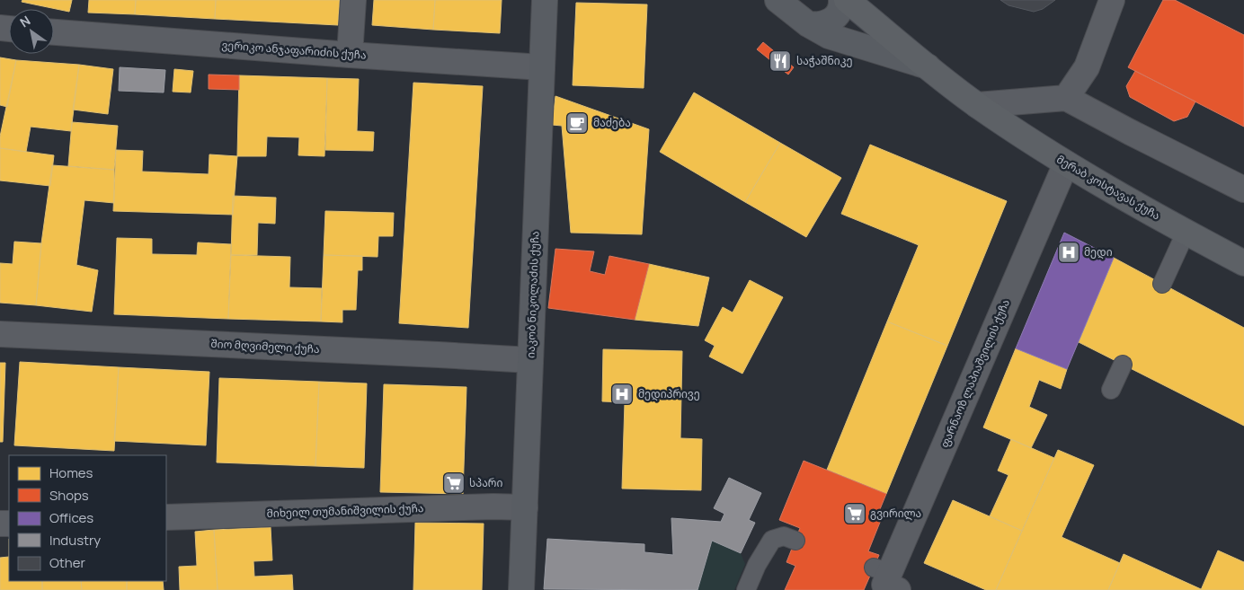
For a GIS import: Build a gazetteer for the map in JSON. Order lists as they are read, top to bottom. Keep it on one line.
{"streets":{"main road":["მერაბ კოსტავას ქუჩა"],"street":["ვერიკო ანჯაფარიძის ქუჩა","იაკობ ნიკოლაძის ქუჩა","შიო მღვიმელი ქუჩა","ფარნაოზ ლაპიაშვილის ქუჩა","მიხეილ თუმანიშვილის ქუჩა"]},"crossings":[["ვერიკო ანჯაფარიძის ქუჩა","იაკობ ნიკოლაძის ქუჩა"],["მერაბ კოსტავას ქუჩა","ფარნაოზ ლაპიაშვილის ქუჩა"],["იაკობ ნიკოლაძის ქუჩა","შიო მღვიმელი ქუჩა"],["იაკობ ნიკოლაძის ქუჩა","მიხეილ თუმანიშვილის ქუჩა"]],"places":{"restaurant":["საჭაშნიკე"],"cafe":["მაძება"],"hospital":["მედი","მედიპრივე"],"supermarket":["სპარი","გვირილა"]},"legend":["Homes","Shops","Offices","Industry","Other"],"north":"top left"}
